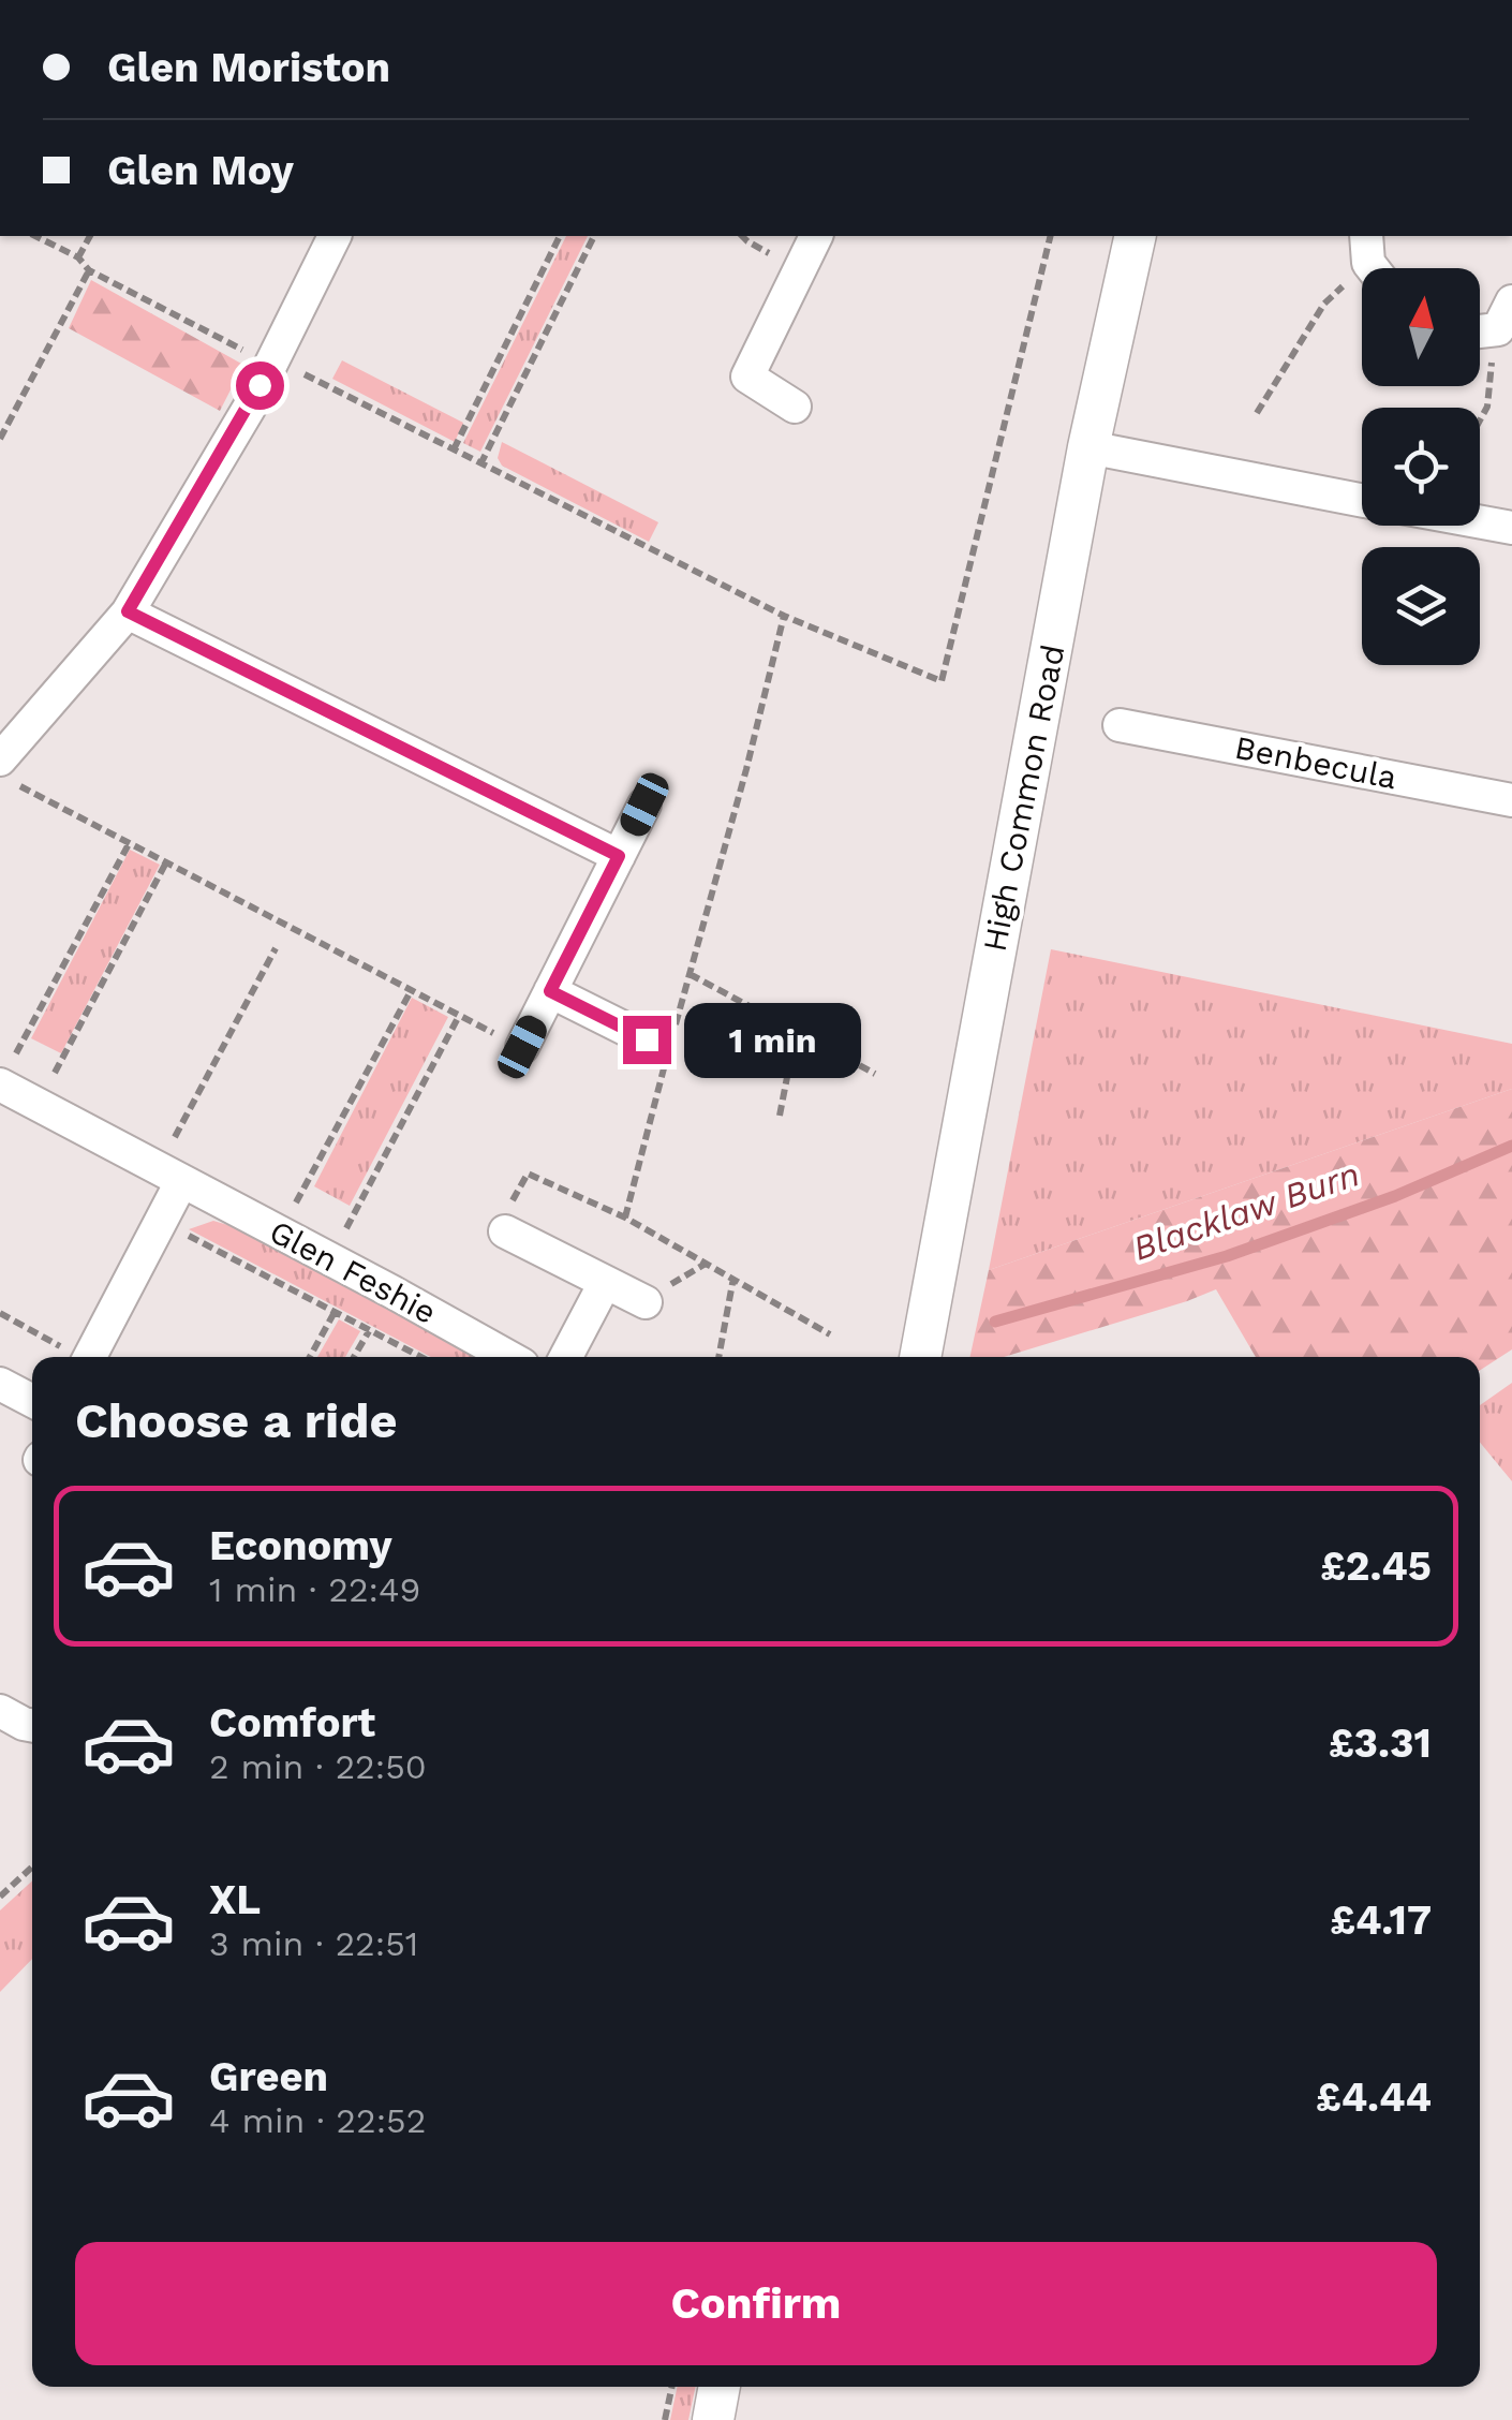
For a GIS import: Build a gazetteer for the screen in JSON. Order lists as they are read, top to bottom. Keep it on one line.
{"streets":{"street":["Benbecula","High Common Road","Glen Feshie"]},"water":["Blacklaw Burn"],"north":"top","page":{"banner":["Glen Moriston","Glen Moy"],"bubble":"1 min","heading":"Choose a ride","list":[{"name":"Economy","note":"1 min · 22:49","value":"£2.45"},{"name":"Comfort","note":"2 min · 22:50","value":"£3.31"},{"name":"XL","note":"3 min · 22:51","value":"£4.17"},{"name":"Green","note":"4 min · 22:52","value":"£4.44"}],"buttons":"Confirm"}}
